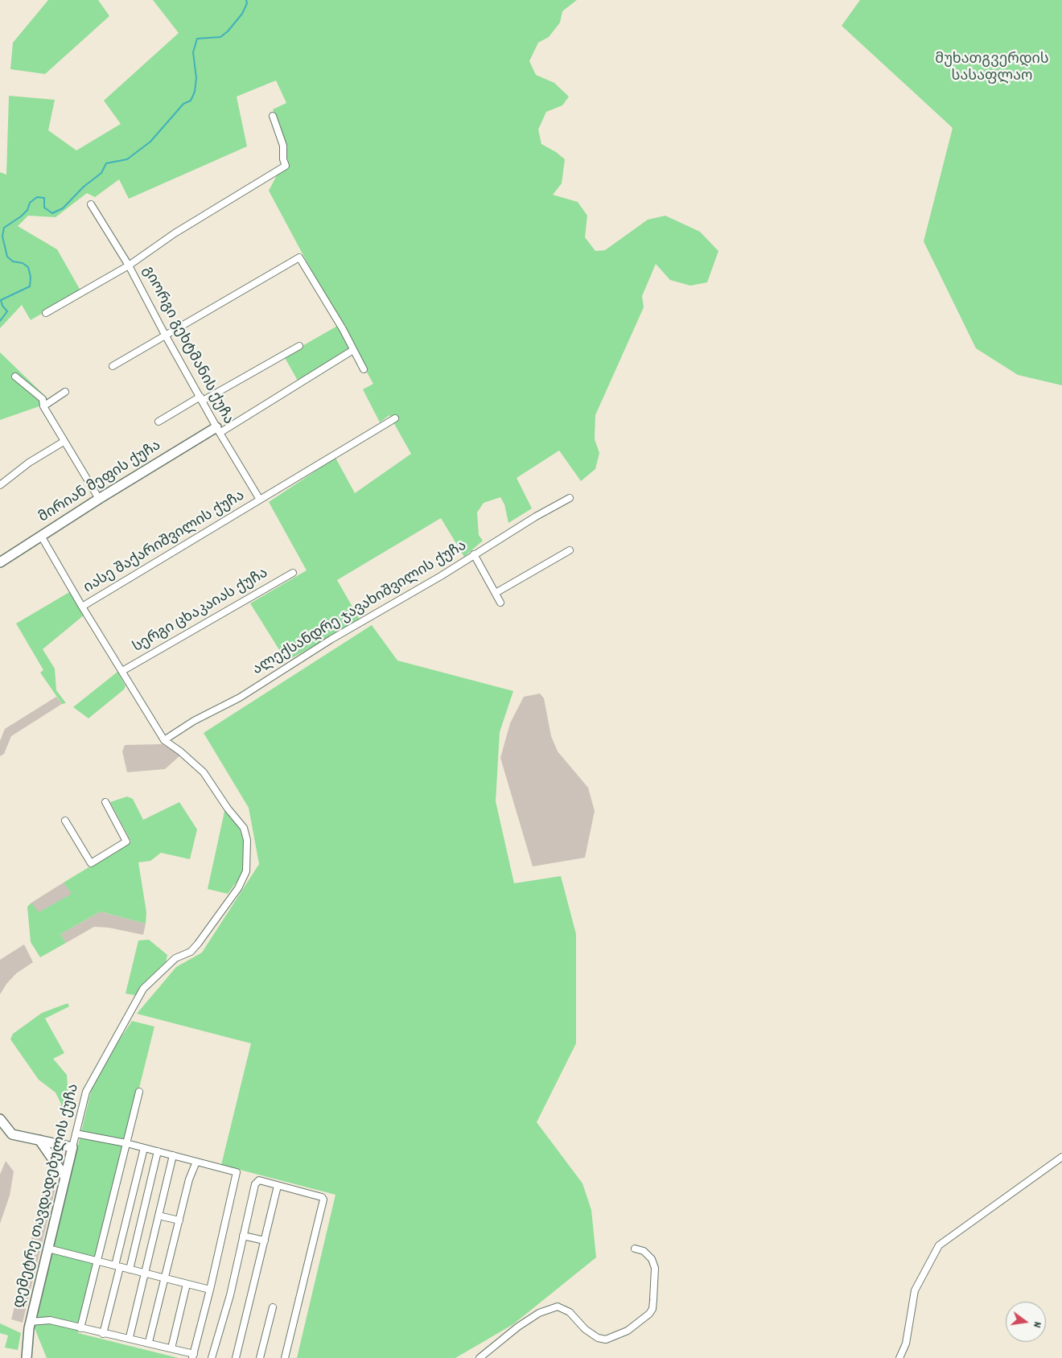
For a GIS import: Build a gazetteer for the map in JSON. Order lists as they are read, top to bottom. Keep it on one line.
{"streets":{"street":["გიორგი გეხტმანის ქუჩა","მირიან მეფის ქუჩა","იასე შაქარიშვილის ქუჩა","ალექსანდრე ჯავახიშვილის ქუჩა","სერგი ცხაკაიას ქუჩა","დემეტრე თავდადებულის ქუჩა"]},"crossings":[["გიორგი გეხტმანის ქუჩა","მირიან მეფის ქუჩა"],["გიორგი გეხტმანის ქუჩა","იასე შაქარიშვილის ქუჩა"],["მირიან მეფის ქუჩა","დემეტრე თავდადებულის ქუჩა"],["იასე შაქარიშვილის ქუჩა","დემეტრე თავდადებულის ქუჩა"],["ალექსანდრე ჯავახიშვილის ქუჩა","დემეტრე თავდადებულის ქუჩა"],["სერგი ცხაკაიას ქუჩა","დემეტრე თავდადებულის ქუჩა"]],"parks":["მუხათგვერდის სასაფლაო"],"north":"right"}
